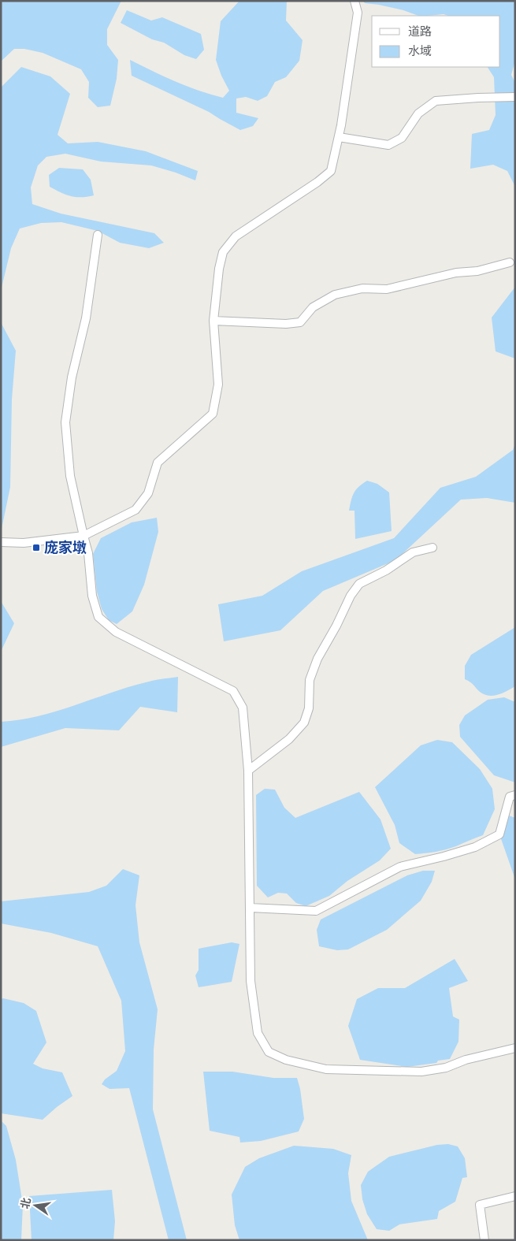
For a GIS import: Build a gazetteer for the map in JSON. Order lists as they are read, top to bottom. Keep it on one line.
{"places":{"transit":["庞家墩"]},"legend":["道路","水域"],"north":"left"}
